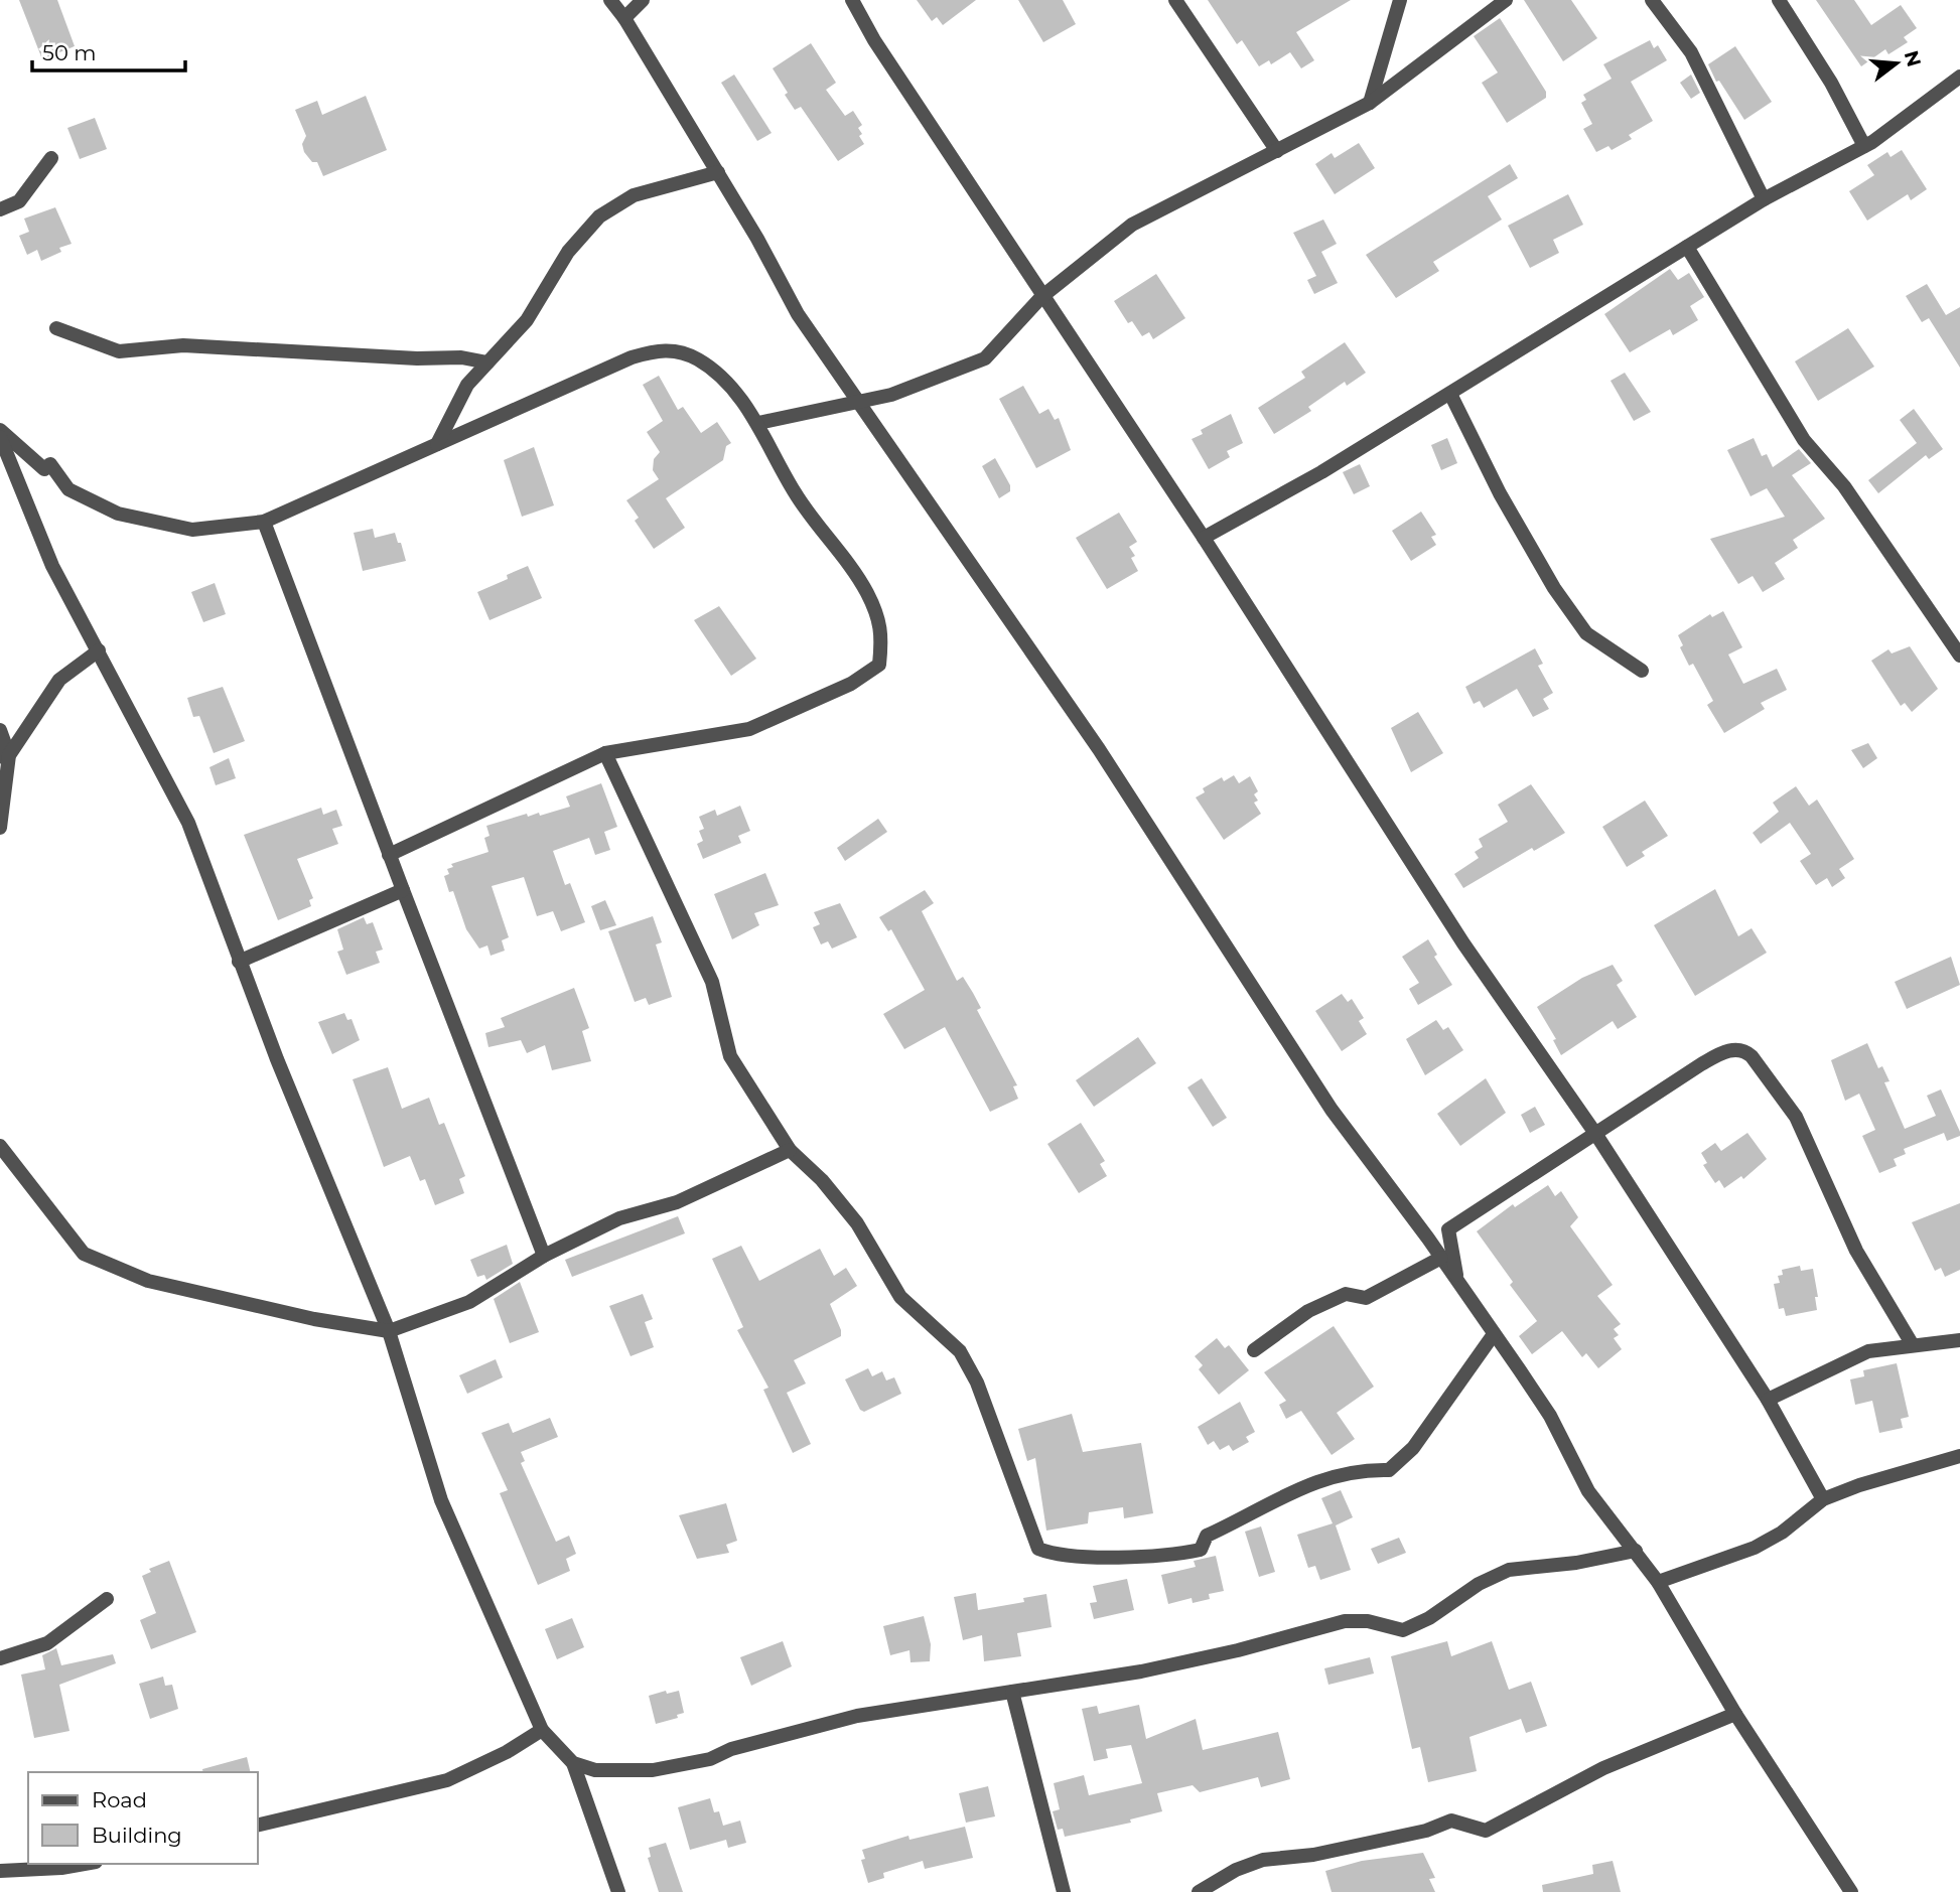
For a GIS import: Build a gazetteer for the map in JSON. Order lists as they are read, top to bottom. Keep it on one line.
{"legend":["Road","Building"],"scale_bar":"50 m","north":"right"}
